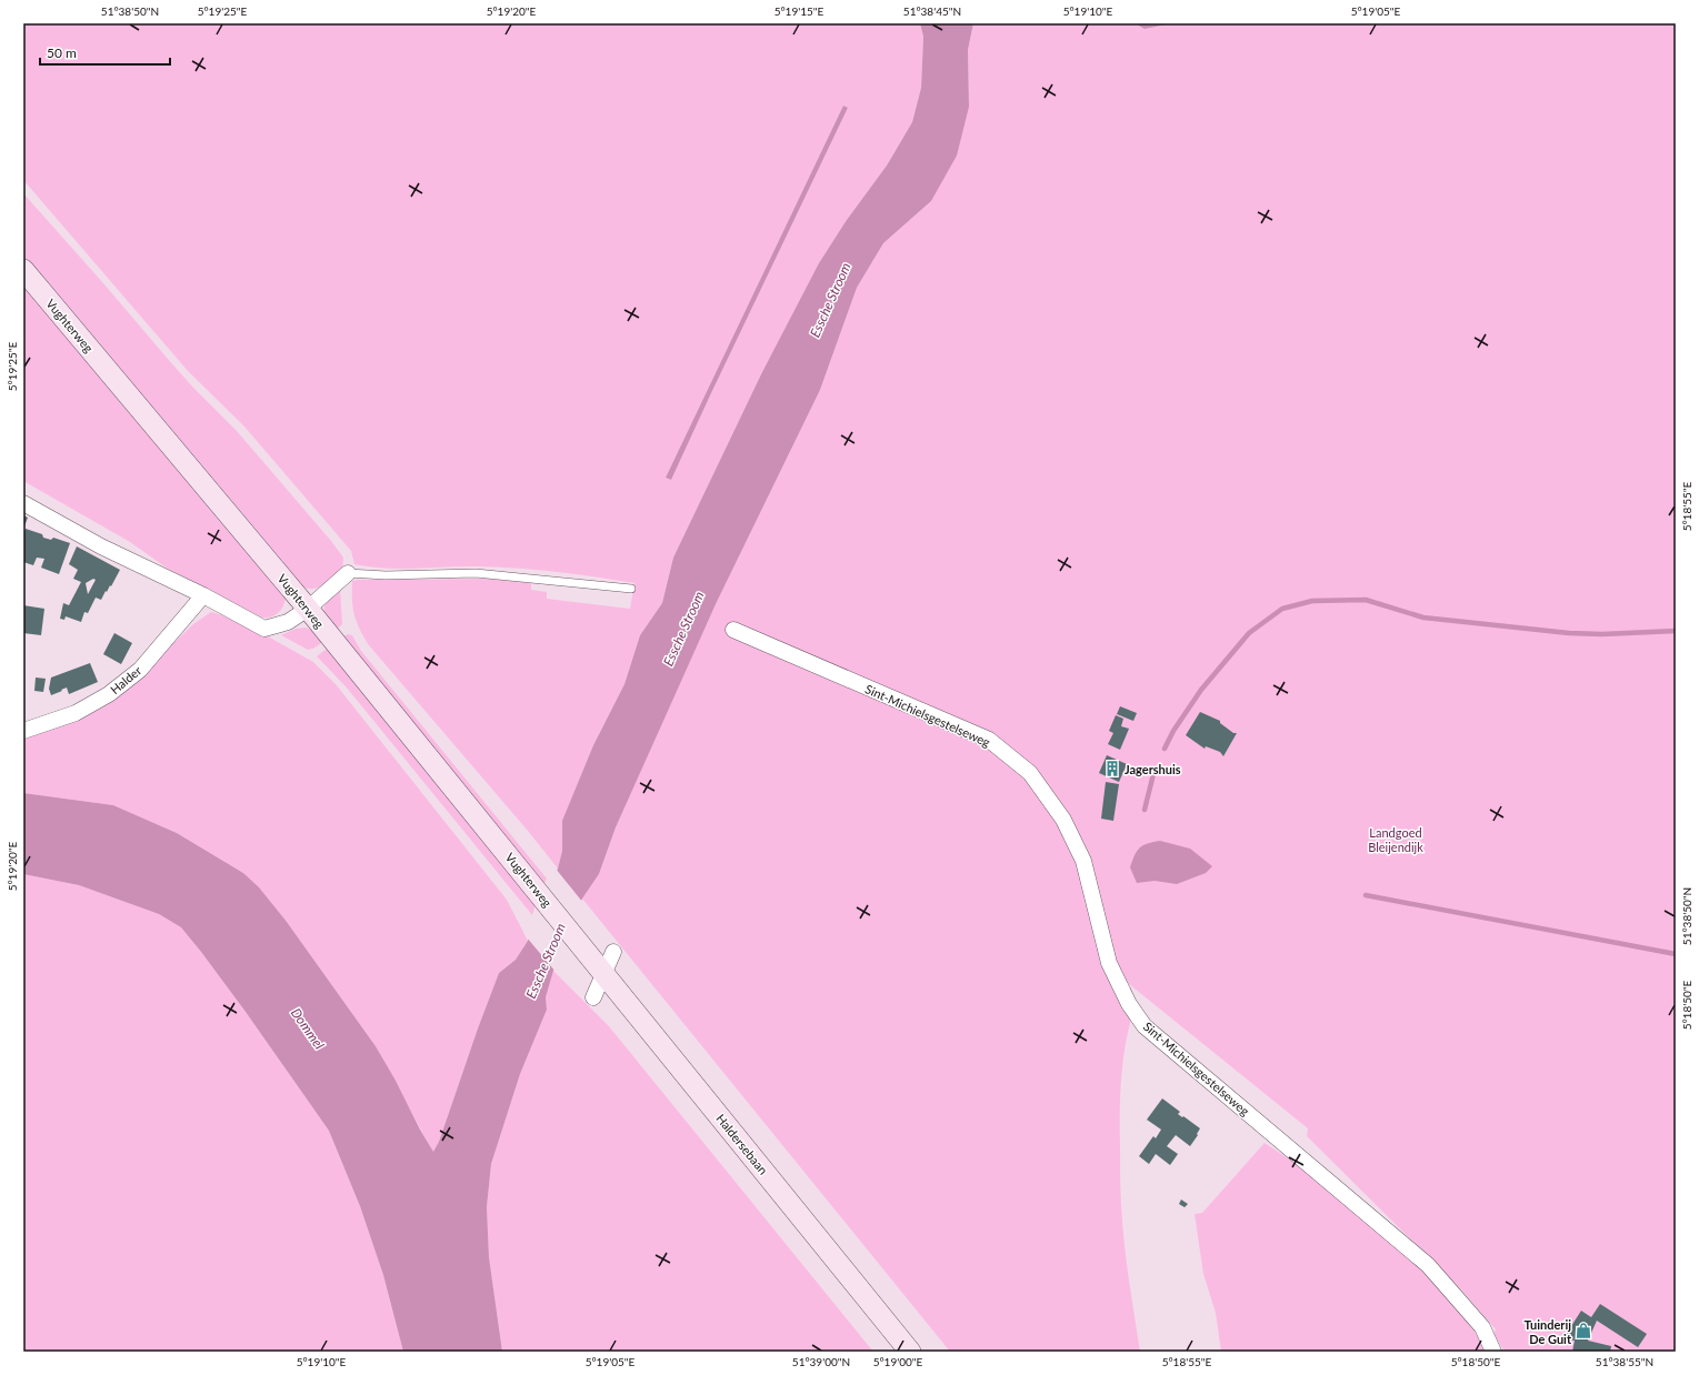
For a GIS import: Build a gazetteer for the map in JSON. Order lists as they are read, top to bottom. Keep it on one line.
{"streets":{"main road":["Vughterweg","Haldersebaan"],"street":["Halder","Sint-Michielsgestelseweg"]},"crossings":[["Vughterweg","Haldersebaan"]],"water":["Essche Stroom","Dommel"],"parks":["Landgoed Bleijendijk"],"places":{"building":["Jagershuis"],"shop":["Tuinderij De Guit"]},"scale_bar":"50 m","coordinates":["51°38'50\"N","5°19'25\"E","5°19'20\"E","5°19'15\"E","51°38'45\"N","5°19'10\"E","5°19'05\"E","5°18'55\"E","5°18'50\"E","51°39'00\"N","5°19'00\"E","51°38'55\"N"]}
